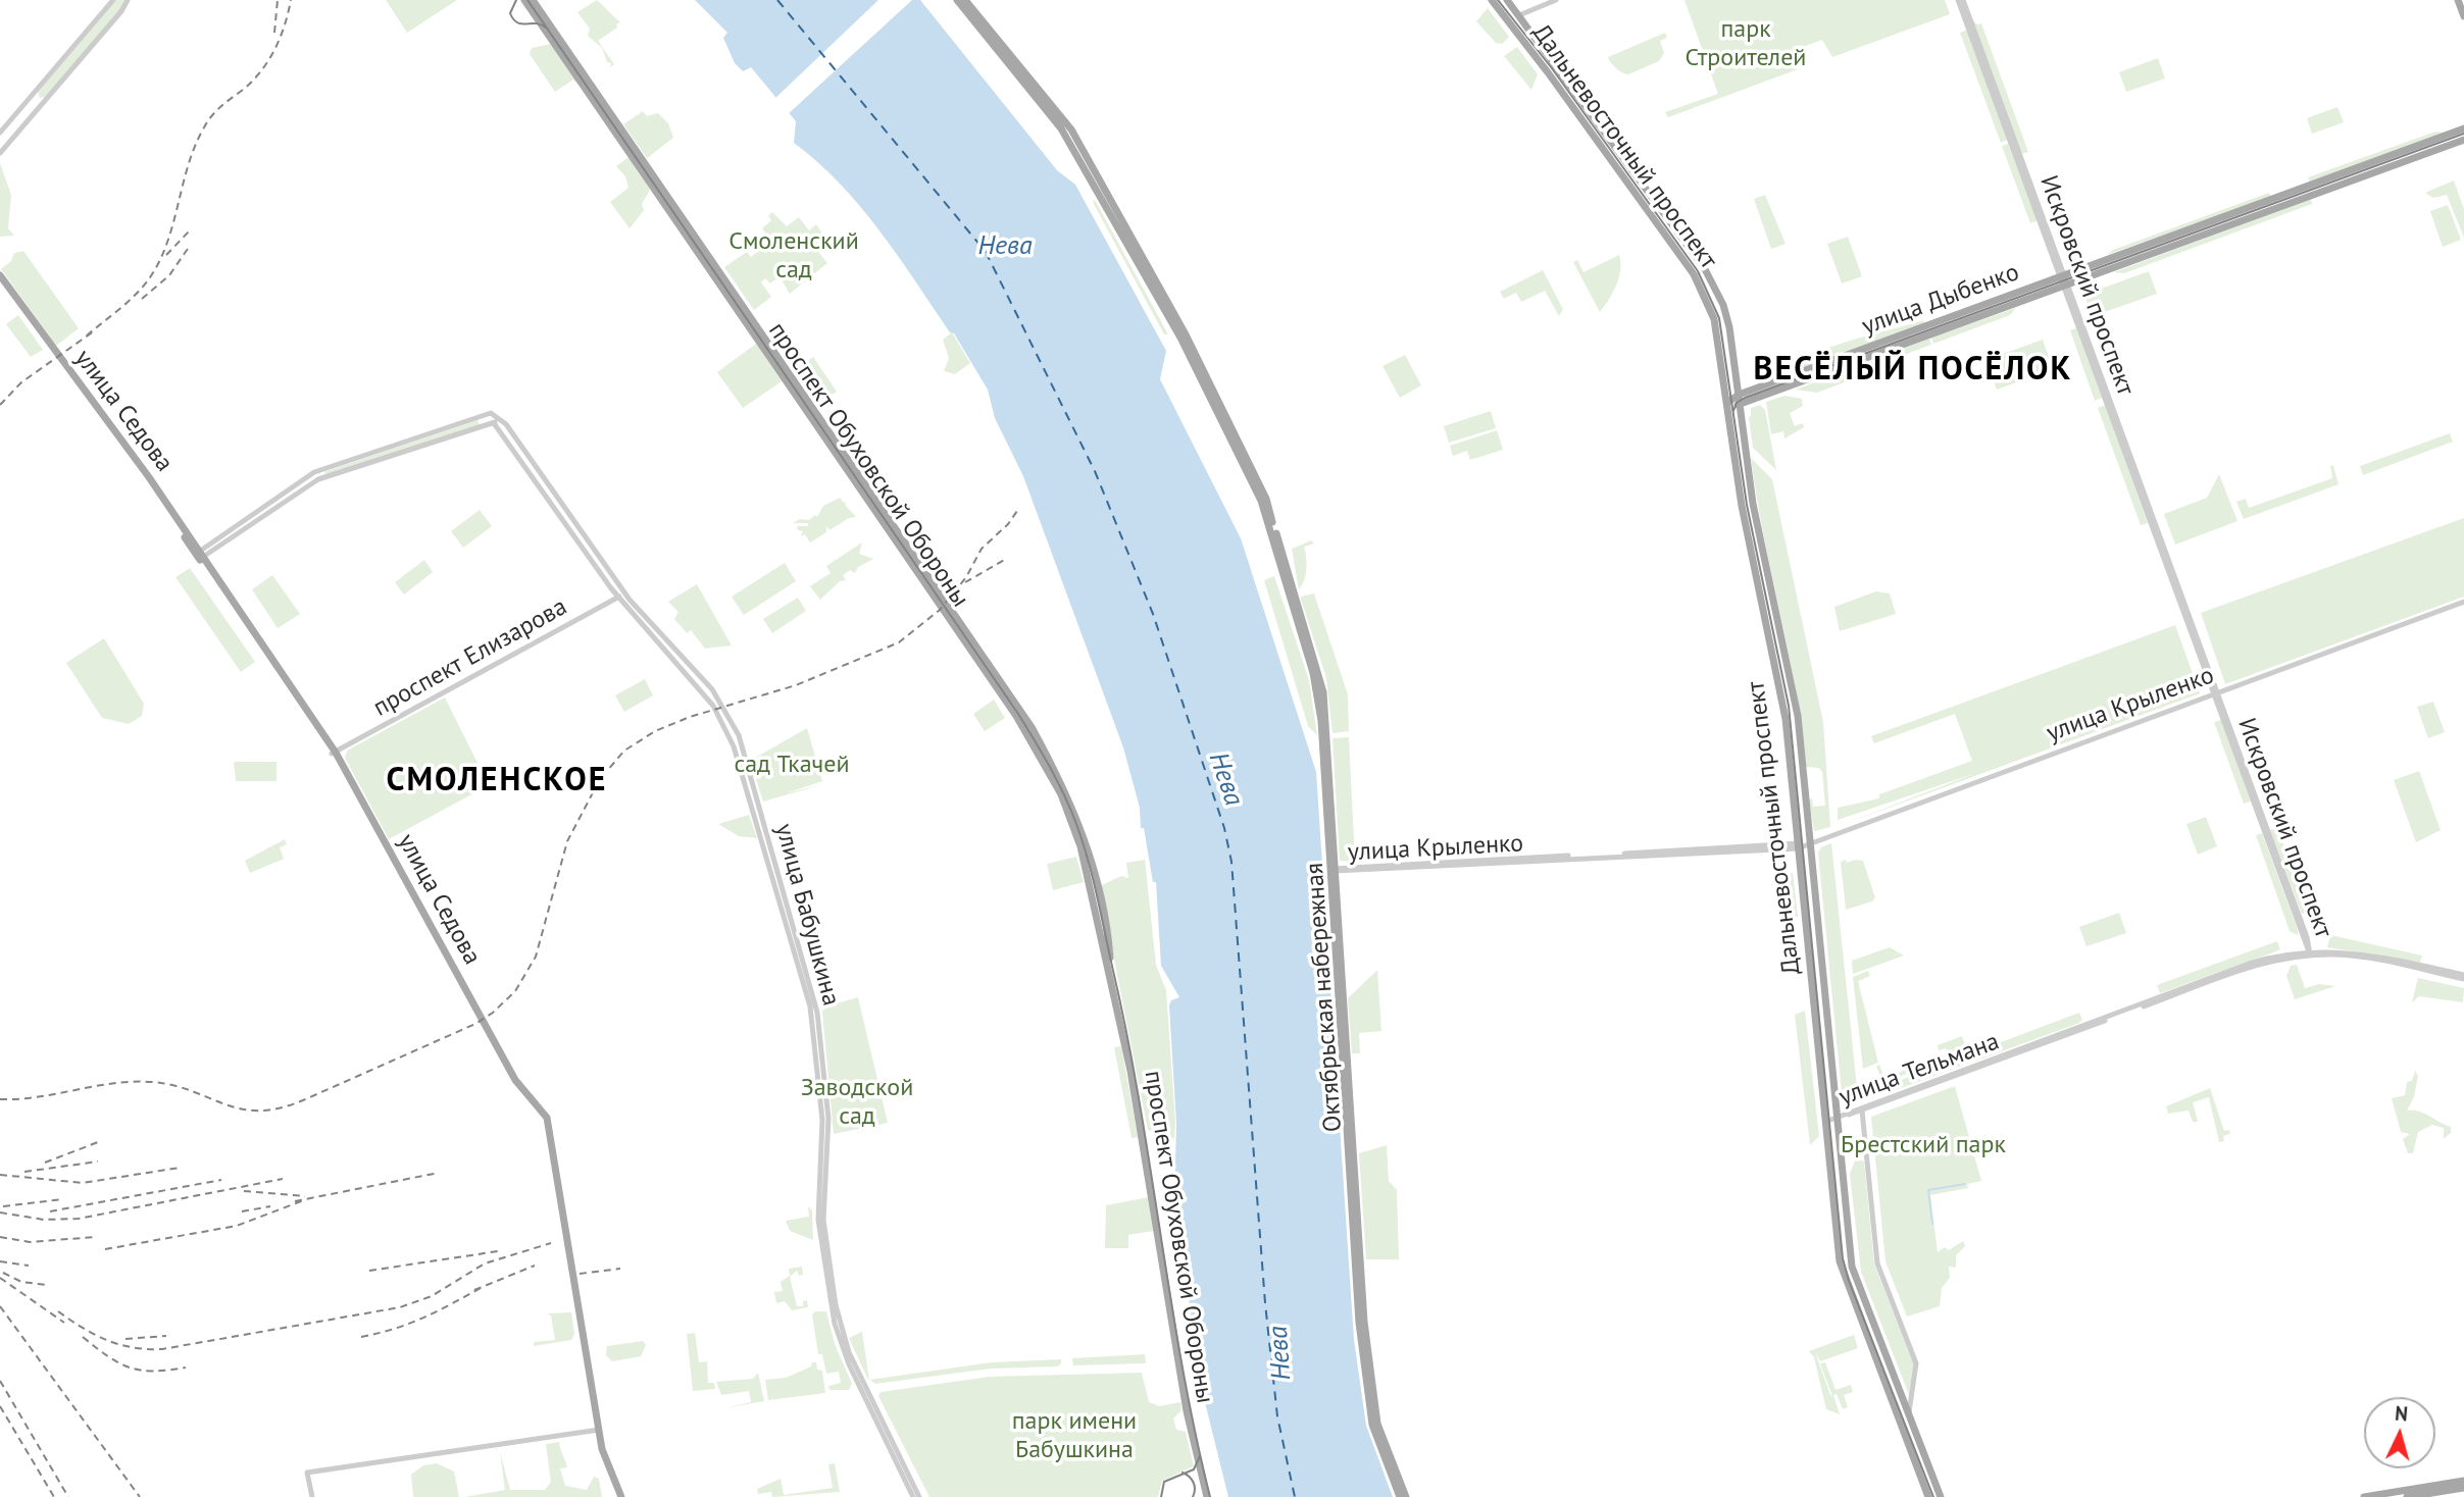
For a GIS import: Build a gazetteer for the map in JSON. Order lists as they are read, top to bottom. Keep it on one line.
{"streets":{"main road":["Дальневосточный проспект","улица Дыбенко","улица Седова","проспект Обуховской Обороны","Октябрьская набережная"],"street":["Искровский проспект","проспект Елизарова","улица Крыленко","улица Бабушкина","улица Тельмана"]},"crossings":[["Дальневосточный проспект","улица Дыбенко"],["Дальневосточный проспект","улица Крыленко"],["Дальневосточный проспект","улица Тельмана"],["Искровский проспект","улица Дыбенко"],["Искровский проспект","улица Крыленко"],["Искровский проспект","улица Тельмана"],["улица Седова","проспект Елизарова"],["улица Седова","улица Бабушкина"],["проспект Елизарова","улица Бабушкина"],["улица Крыленко","Октябрьская набережная"]],"districts":["ВЕСЁЛЫЙ ПОСЁЛОК","СМОЛЕНСКОЕ"],"water":["Нева"],"parks":["парк Строителей","Смоленский сад","сад Ткачей","Заводской сад","Брестский парк","парк имени Бабушкина"],"north":"top"}
